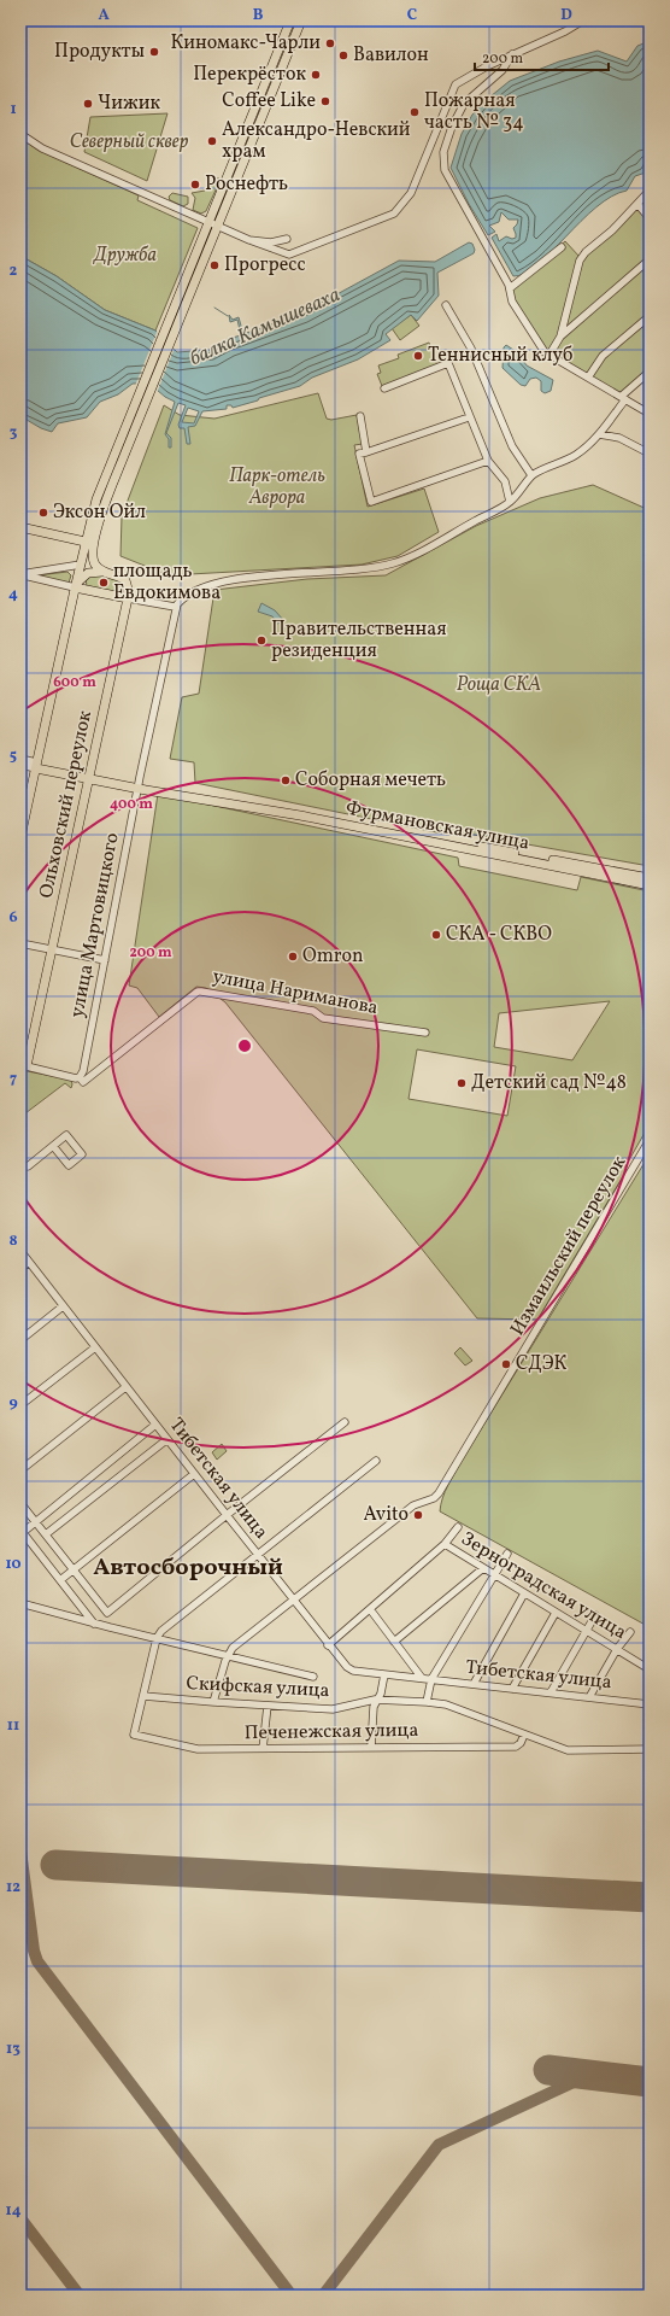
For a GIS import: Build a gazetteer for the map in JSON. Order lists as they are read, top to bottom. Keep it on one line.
{"streets":{"main road":["Ольховский переулок","Фурмановская улица"],"street":["улица Мартовицкого","улица Нариманова","Измаильский переулок","Тибетская улица","Зерноградская улица","Скифская улица","Печенежская улица"]},"crossings":[["Ольховский переулок","Фурмановская улица"],["Ольховский переулок","улица Нариманова"],["Фурмановская улица","улица Мартовицкого"],["улица Мартовицкого","улица Нариманова"],["Измаильский переулок","Тибетская улица"],["Измаильский переулок","Скифская улица"],["Скифская улица","Печенежская улица"]],"districts":["Автосборочный"],"water":["балка Камышеваха"],"parks":["Северный сквер","Дружба","Парк-отель Аврора","Роща СКА"],"places":["Киномакс-Чарли","Продукты","Вавилон","Перекрёсток","Coffee Like","Чижик","Пожарная часть № 34","Александро-Невский храм","Роснефть","Прогресс","Теннисный клуб","Эксон Ойл","площадь Евдокимова","Правительственная резиденция","Соборная мечеть","СКА - СКВО","Omron","Детский сад №48","СДЭК","Avito"],"scale_bar":"200 m","grid":{"columns":["A","B","C","D"],"rows":["1","2","3","4","5","6","7","8","9","10","11","12","13","14"]},"rings":["600 m","400 m","200 m"]}
